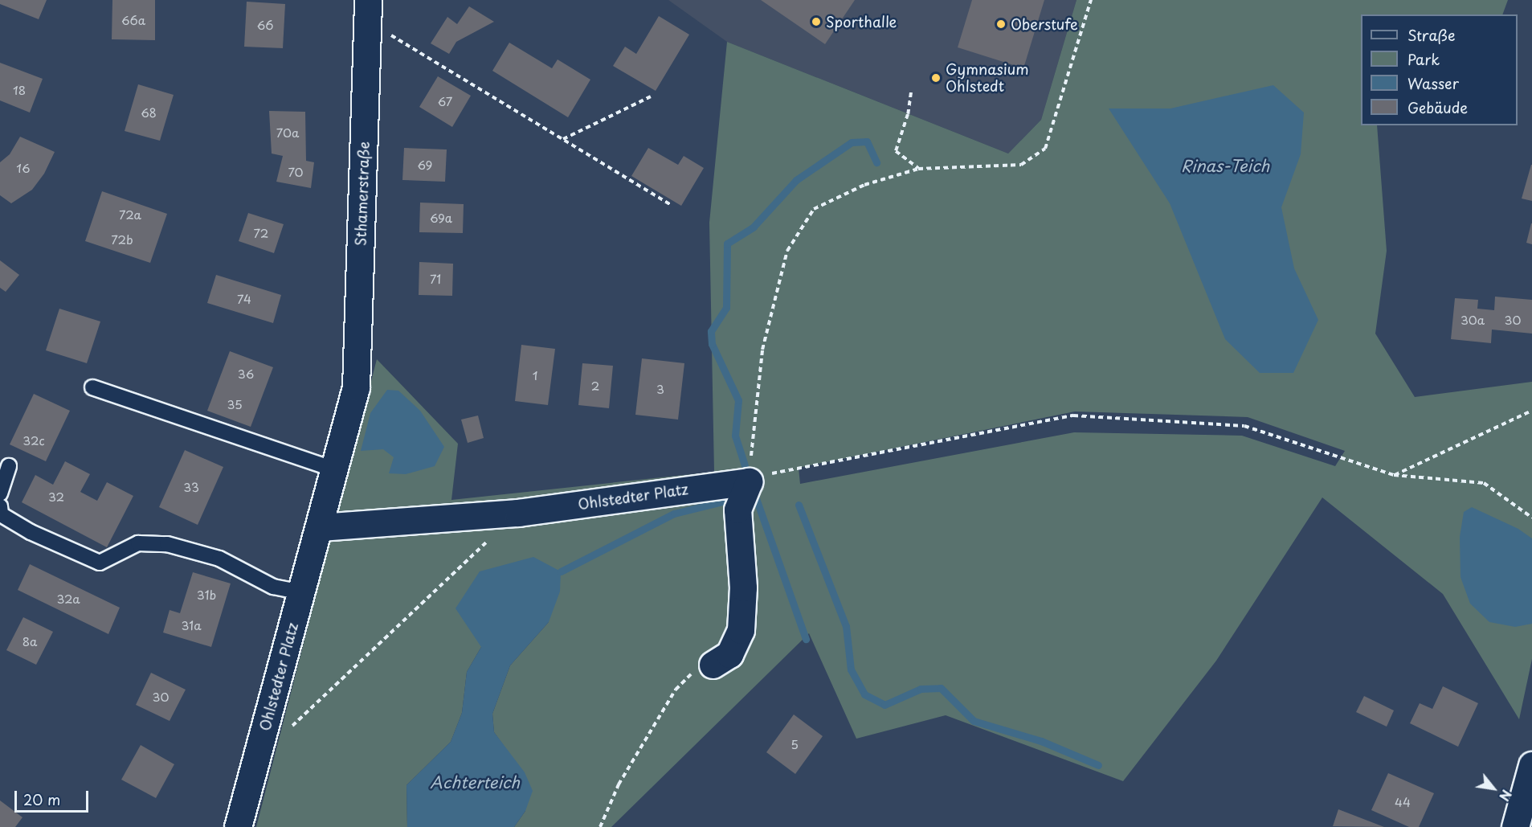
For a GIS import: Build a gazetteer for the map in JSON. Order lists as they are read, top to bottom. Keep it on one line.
{"streets":{"street":["Sthamerstraße","Ohlstedter Platz"]},"crossings":[["Sthamerstraße","Ohlstedter Platz"]],"water":["Rinas-Teich","Achterteich"],"places":["Sporthalle","Oberstufe","Gymnasium Ohlstedt"],"house_numbers":["66a","66","18","67","68","70a","69","16","70","72a","69a","72","72b","71","74","30a","30","36","1","2","3","35","32c","33","32","31b","32a","31a","8a","30","5","44"],"legend":["Straße","Park","Wasser","Gebäude"],"scale_bar":"20 m","north":"bottom right"}
